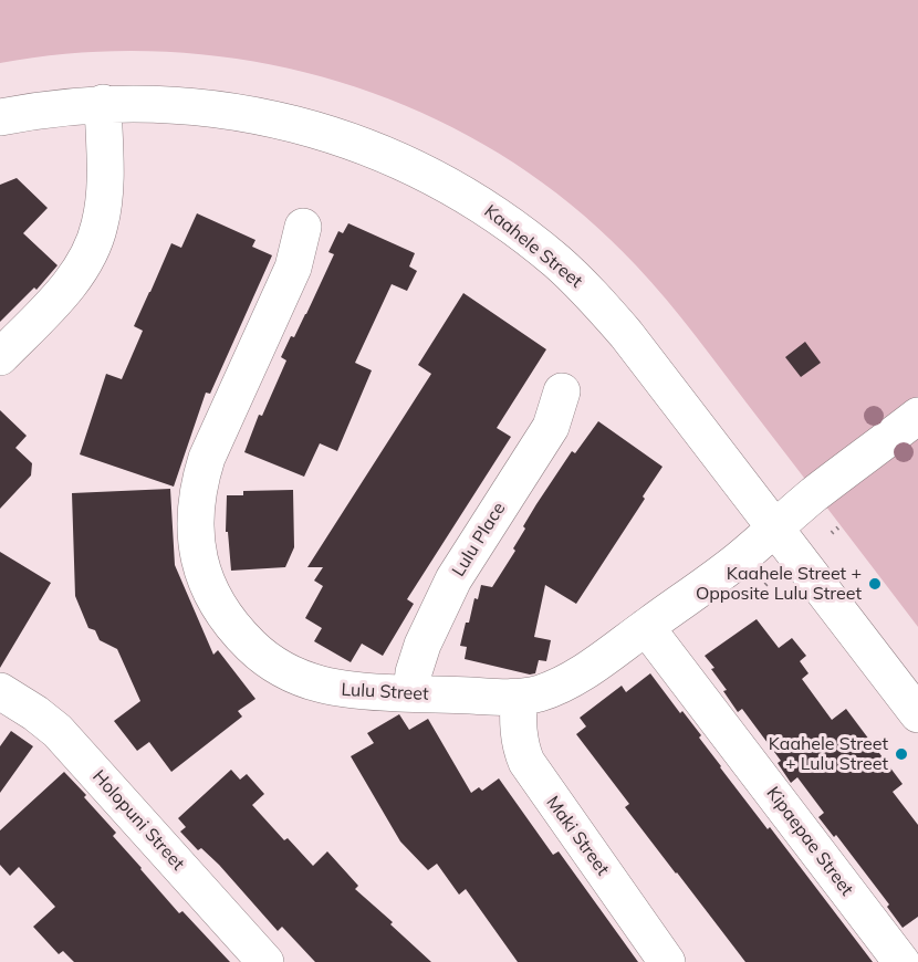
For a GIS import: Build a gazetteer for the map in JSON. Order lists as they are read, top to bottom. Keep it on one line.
{"streets":{"street":["Kaahele Street","Lulu Place","Lulu Street","Holopuni Street","Maki Street","Kipaepae Street"]},"crossings":[["Kaahele Street","Lulu Street"],["Lulu Place","Lulu Street"],["Lulu Street","Maki Street"],["Lulu Street","Kipaepae Street"]],"places":["Kaahele Street + Opposite Lulu Street","Kaahele Street + Lulu Street"]}
